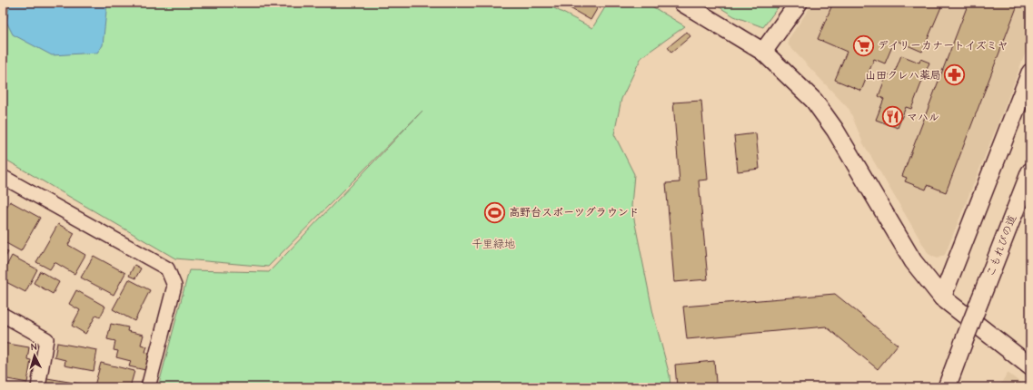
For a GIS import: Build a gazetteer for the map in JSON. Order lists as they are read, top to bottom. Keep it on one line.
{"streets":{"street":["こもれびの道"]},"parks":["千里緑地"],"places":{"supermarket":["デイリーカナートイズミヤ"],"pharmacy":["山田クレハ薬局"],"restaurant":["マハル"],"sports":["高野台スポーツグラウンド"]},"north":"top"}
